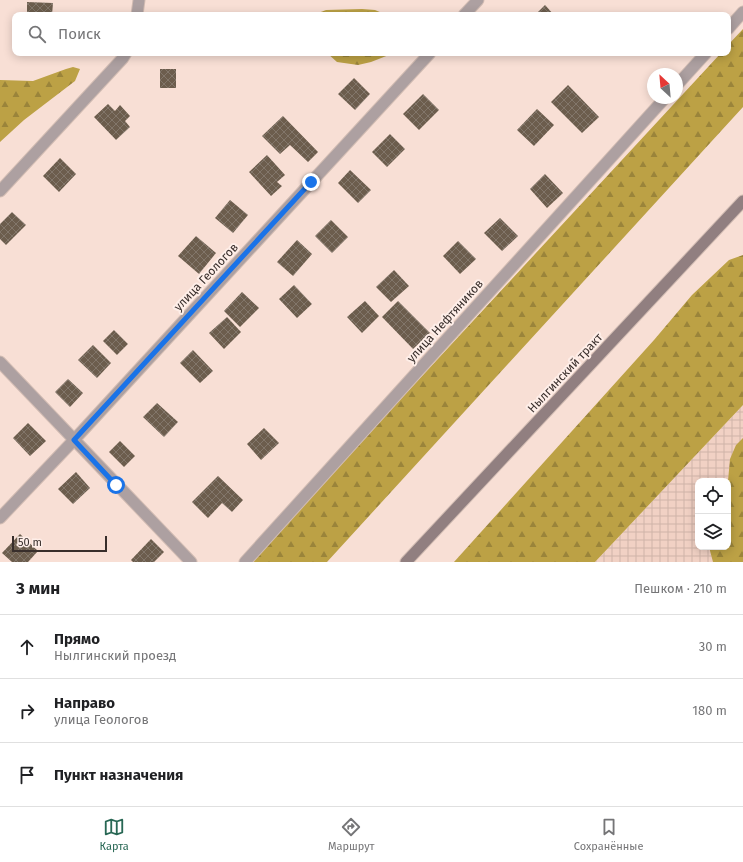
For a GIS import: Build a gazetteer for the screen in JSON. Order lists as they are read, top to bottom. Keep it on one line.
{"streets":{"main road":["Нылгинский тракт"],"street":["улица Геологов","улица Нефтяников"]},"scale_bar":"50 m","north":"top left","page":{"search":"Поиск","scale":"50 m","heading":["3 мин","Пешком · 210 m"],"list":[["Прямо","Нылгинский проезд","30 m"],["Направо","улица Геологов","180 m"],"Пункт назначения"],"nav":["Карта","Маршрут","Сохранённые"]}}
